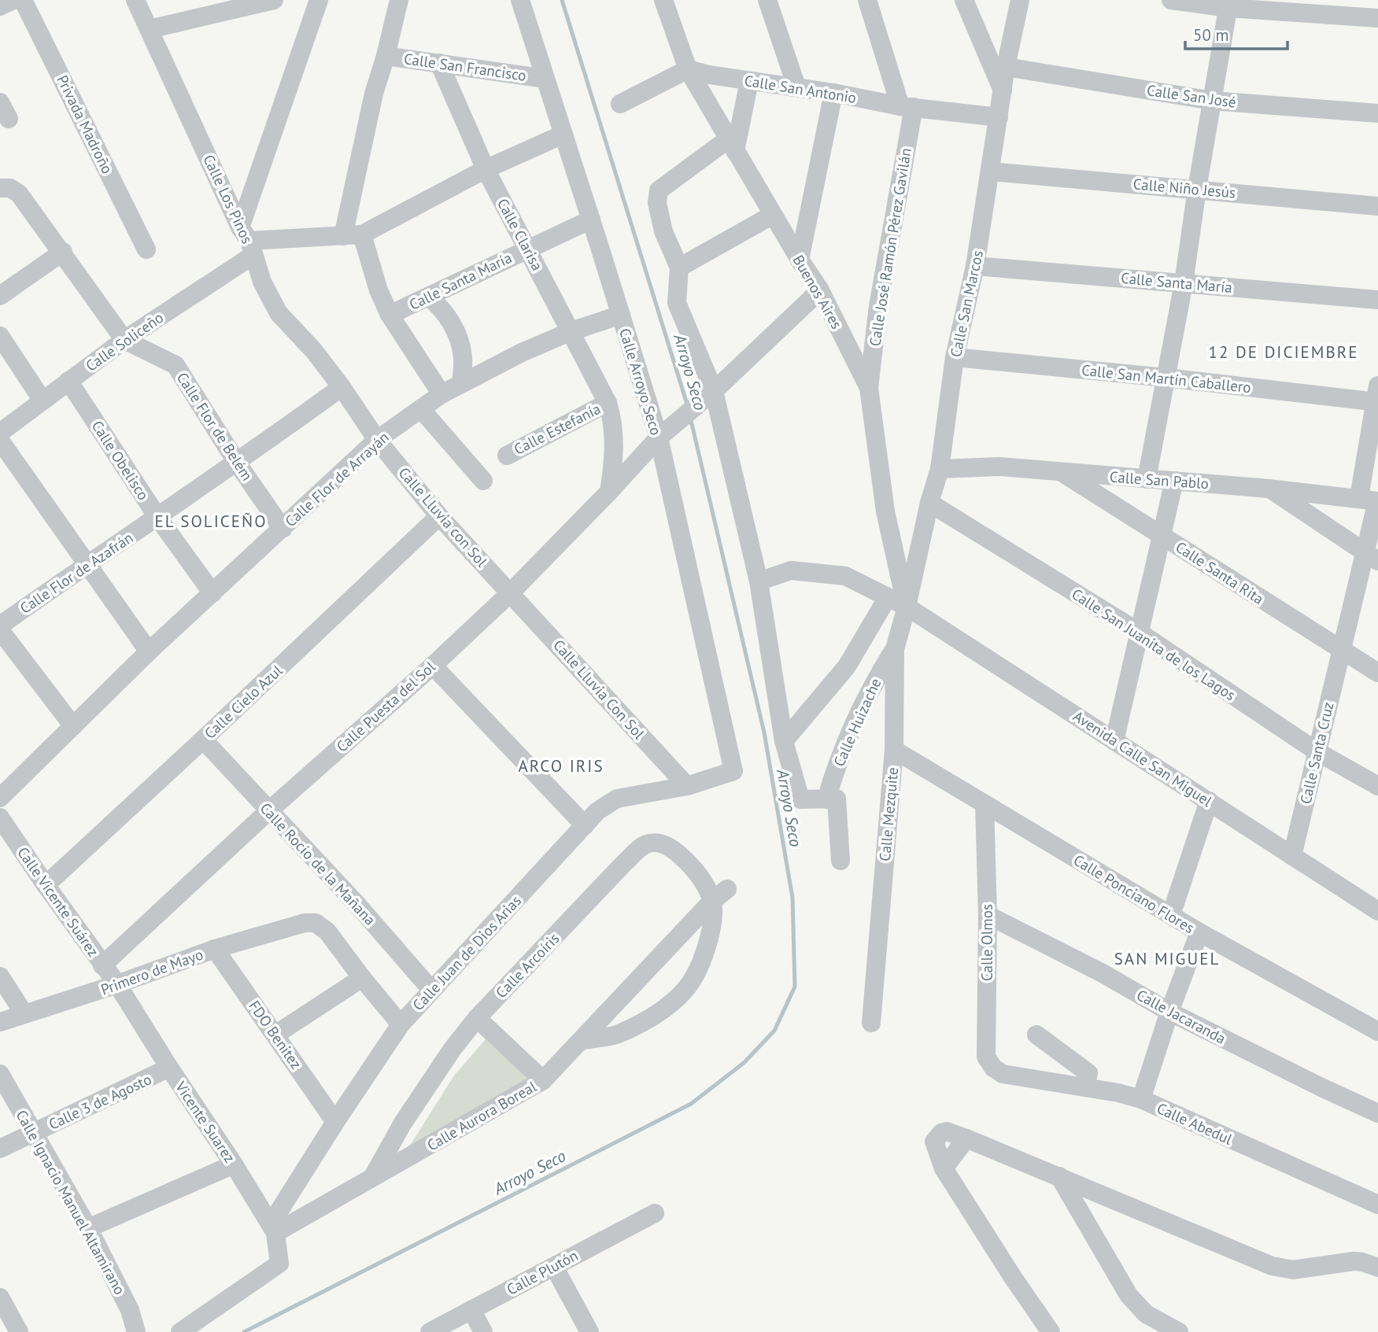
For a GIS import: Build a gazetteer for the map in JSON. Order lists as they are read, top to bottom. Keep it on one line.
{"streets":{"street":["Calle San Francisco","Calle San Antonio","Calle San José","Privada Madroño","Calle Niño Jesús","Calle Los Pinos","Calle Clarisa","Calle José Ramón Pérez Gavilán","Calle Santa María","Buenos Aires","Calle San Marcos","Calle Soliceño","Calle San Martín Caballero","Calle Arroyo Seco","Calle Flor de Belém","Calle Estefanía","Calle Obelisco","Calle Flor de Arrayán","Calle San Pablo","Calle Lluvia con Sol","Calle Flor de Azafrán","Calle Santa Rita","Calle San Juanita de los Lagos","Calle Lluvia Con Sol","Calle Cielo Azul","Calle Puesta del Sol","Calle Huizache","Calle Santa Cruz","Avenida Calle San Miguel","Calle Mezquite","Calle Rocío de la Mañana","Calle Ponciano Flores","Calle Vicente Suárez","Calle Olmos","Calle Juan de Dios Arias","Calle Arcoíris","Primero de Mayo","Calle Jacaranda","FDO Benitez","Calle 3 de Agosto","Calle Aurora Boreal","Vicente Suarez","Calle Abedul","Calle Ignacio Manuel Altamirano","Calle Plutón"]},"crossings":[["Calle San Francisco","Calle Clarisa"],["Calle San Francisco","Calle Arroyo Seco"],["Calle San Antonio","Calle José Ramón Pérez Gavilán"],["Calle San Antonio","Buenos Aires"],["Calle San Antonio","Calle San Marcos"],["Calle San José","Calle San Marcos"],["Calle Niño Jesús","Calle San Marcos"],["Calle Los Pinos","Calle Soliceño"],["Calle Los Pinos","Calle Flor de Arrayán"],["Calle Los Pinos","Calle Lluvia con Sol"],["Calle Los Pinos","Calle Flor de Azafrán"],["Calle Clarisa","Calle Santa María"],["Calle Clarisa","Calle Estefanía"],["Calle Clarisa","Calle Flor de Arrayán"],["Calle Clarisa","Calle Puesta del Sol"],["Calle José Ramón Pérez Gavilán","Buenos Aires"],["Calle Santa María","Calle San Marcos"],["Calle Santa María","Calle Arroyo Seco"],["Buenos Aires","Calle San Marcos"],["Buenos Aires","Calle Puesta del Sol"],["Buenos Aires","Avenida Calle San Miguel"],["Buenos Aires","Calle Mezquite"],["Calle San Marcos","Calle San Martín Caballero"],["Calle San Marcos","Calle San Pablo"],["Calle San Marcos","Calle San Juanita de los Lagos"],["Calle San Marcos","Avenida Calle San Miguel"],["Calle San Marcos","Calle Mezquite"],["Calle Soliceño","Calle Flor de Belém"],["Calle Soliceño","Calle Obelisco"],["Calle San Martín Caballero","Calle Santa Cruz"],["Calle Arroyo Seco","Calle Flor de Arrayán"],["Calle Arroyo Seco","Calle Puesta del Sol"],["Calle Arroyo Seco","Calle Juan de Dios Arias"],["Calle Flor de Belém","Calle Flor de Arrayán"],["Calle Flor de Belém","Calle Flor de Azafrán"],["Calle Obelisco","Calle Flor de Arrayán"],["Calle Obelisco","Calle Flor de Azafrán"],["Calle Flor de Arrayán","Calle Lluvia con Sol"],["Calle San Pablo","Calle Santa Rita"],["Calle San Pablo","Calle Santa Cruz"],["Calle Lluvia con Sol","Calle Lluvia Con Sol"],["Calle Lluvia con Sol","Calle Cielo Azul"],["Calle Lluvia con Sol","Calle Puesta del Sol"],["Calle Santa Rita","Calle Santa Cruz"],["Calle San Juanita de los Lagos","Calle Santa Cruz"],["Calle Lluvia Con Sol","Calle Puesta del Sol"],["Calle Lluvia Con Sol","Calle Juan de Dios Arias"],["Calle Cielo Azul","Calle Rocío de la Mañana"],["Calle Cielo Azul","Calle Vicente Suárez"],["Calle Puesta del Sol","Calle Rocío de la Mañana"],["Calle Puesta del Sol","Calle Vicente Suárez"],["Calle Huizache","Calle Mezquite"],["Calle Santa Cruz","Avenida Calle San Miguel"],["Avenida Calle San Miguel","Calle Mezquite"],["Calle Mezquite","Calle Ponciano Flores"],["Calle Rocío de la Mañana","Calle Juan de Dios Arias"],["Calle Ponciano Flores","Calle Olmos"],["Calle Vicente Suárez","Primero de Mayo"],["Calle Vicente Suárez","Vicente Suarez"],["Calle Olmos","Calle Jacaranda"],["Calle Olmos","Calle Abedul"],["Calle Juan de Dios Arias","FDO Benitez"],["Calle Juan de Dios Arias","Calle Aurora Boreal"],["Calle Juan de Dios Arias","Vicente Suarez"],["Calle Arcoíris","Calle Aurora Boreal"],["Primero de Mayo","FDO Benitez"],["Primero de Mayo","Vicente Suarez"],["Calle 3 de Agosto","Vicente Suarez"],["Calle 3 de Agosto","Calle Ignacio Manuel Altamirano"],["Calle Aurora Boreal","Vicente Suarez"]],"districts":["12 DE DICIEMBRE","EL SOLICEÑO","ARCO IRIS","SAN MIGUEL"],"water":["Arroyo Seco"],"scale_bar":"50 m"}
